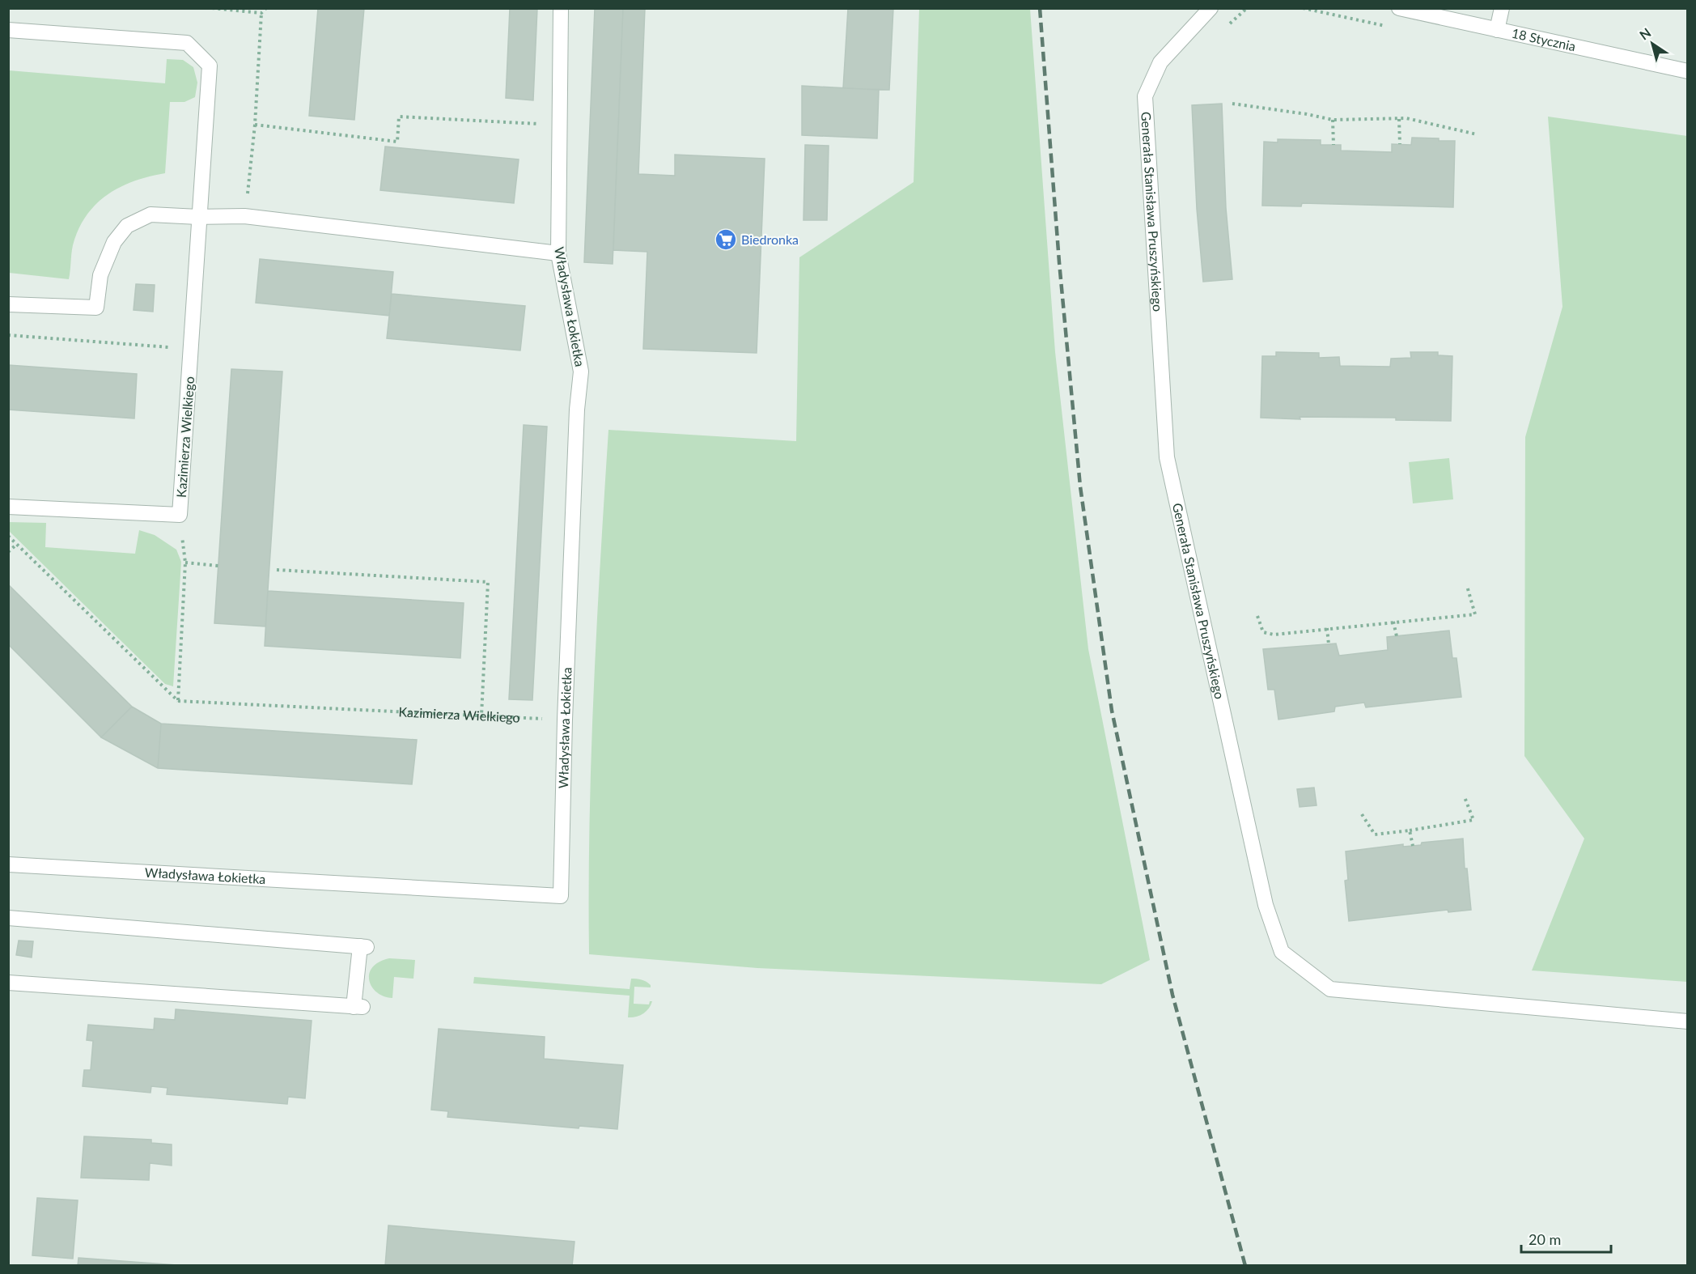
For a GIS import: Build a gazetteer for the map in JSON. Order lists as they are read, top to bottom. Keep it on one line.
{"streets":{"street":["18 Stycznia","Generała Stanisława Pruszyńskiego","Władysława Łokietka","Kazimierza Wielkiego"]},"crossings":[["Władysława Łokietka","Kazimierza Wielkiego"]],"places":{"supermarket":["Biedronka"]},"scale_bar":"20 m","north":"top left"}
